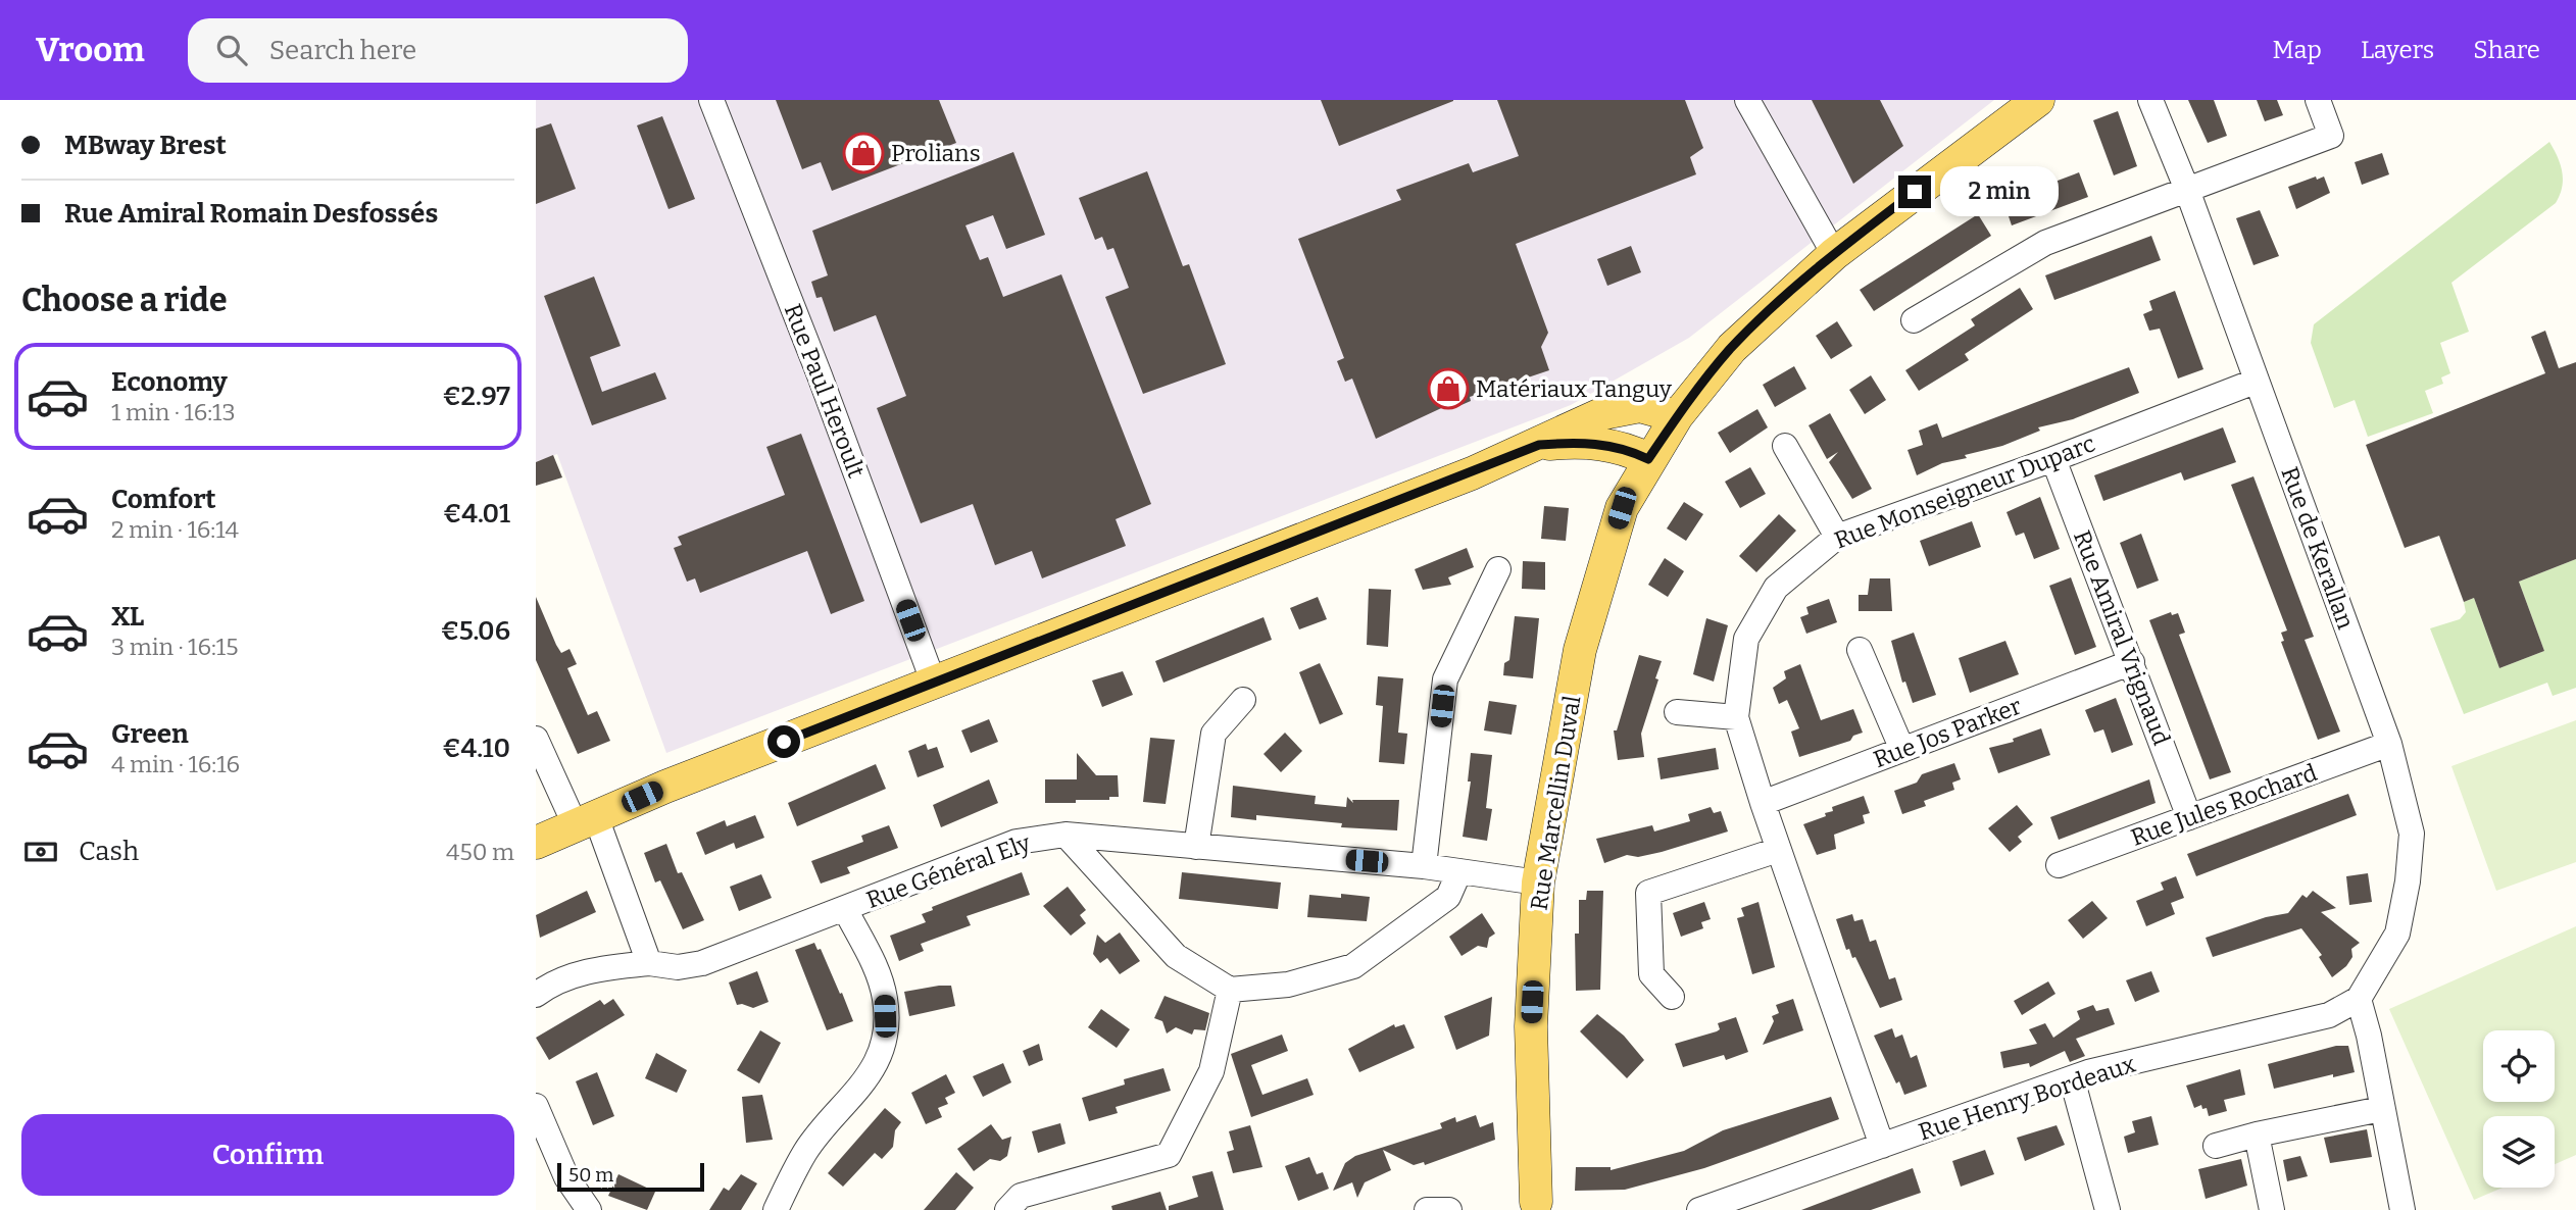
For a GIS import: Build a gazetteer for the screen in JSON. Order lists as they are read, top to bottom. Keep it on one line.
{"streets":{"main road":["Rue Marcellin Duval"],"street":["Rue Paul Heroult","Rue Monseigneur Duparc","Rue de Kerallan","Rue Amiral Vrignaud","Rue Jos Parker","Rue Jules Rochard","Rue Général Ely","Rue Henry Bordeaux"]},"crossings":[["Rue Monseigneur Duparc","Rue de Kerallan"],["Rue Monseigneur Duparc","Rue Amiral Vrignaud"],["Rue Monseigneur Duparc","Rue Jos Parker"],["Rue Monseigneur Duparc","Rue Henry Bordeaux"],["Rue de Kerallan","Rue Jules Rochard"],["Rue de Kerallan","Rue Henry Bordeaux"],["Rue Amiral Vrignaud","Rue Jos Parker"],["Rue Amiral Vrignaud","Rue Jules Rochard"],["Rue Marcellin Duval","Rue Général Ely"]],"places":{"shop":["Prolians","Matériaux Tanguy"]},"scale_bar":"50 m","page":{"header":"Vroom","search":"Search here","nav":["Map","Layers","Share"],"banner":["MBway Brest","Rue Amiral Romain Desfossés"],"bubble":"2 min","heading":"Choose a ride","list":[{"name":"Economy","note":"1 min · 16:13","value":"€2.97"},{"name":"Comfort","note":"2 min · 16:14","value":"€4.01"},{"name":"XL","note":"3 min · 16:15","value":"€5.06"},{"name":"Green","note":"4 min · 16:16","value":"€4.10"}],"pay":["Cash","450 m"],"buttons":"Confirm","scale":"50 m"}}
